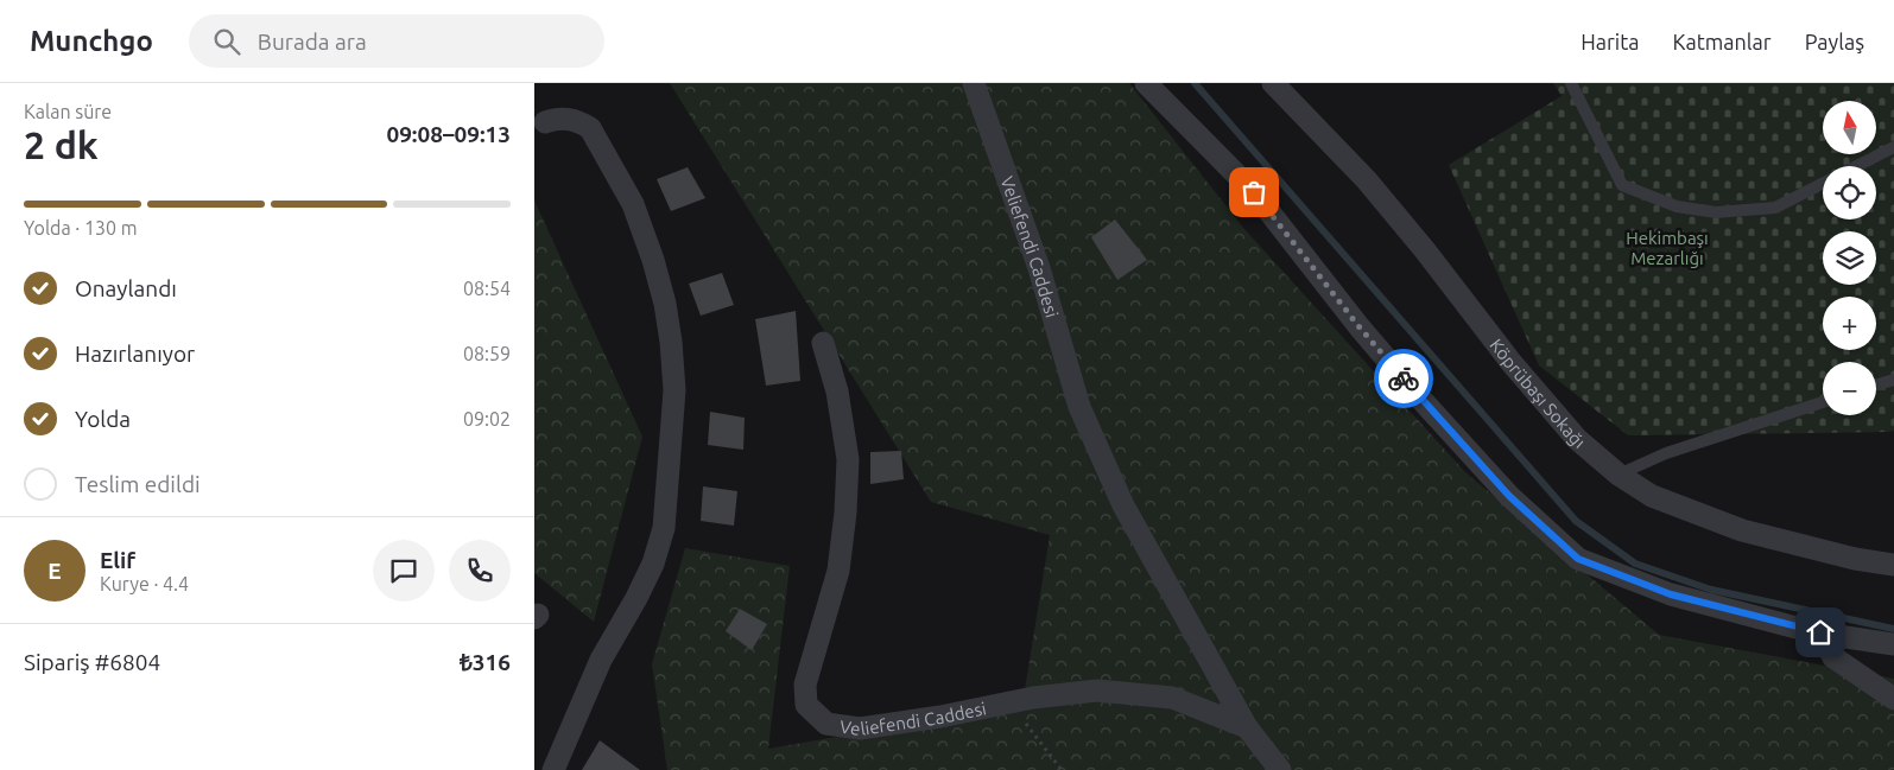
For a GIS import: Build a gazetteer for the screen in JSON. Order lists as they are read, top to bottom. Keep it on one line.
{"streets":{"street":["Veliefendi Caddesi","Köprübaşı Sokağı"]},"parks":["Hekimbaşı Mezarlığı"],"north":"top","page":{"header":"Munchgo","search":"Burada ara","nav":["Harita","Katmanlar","Paylaş"],"heading":["2 dk","Kalan süre","09:08–09:13"],"panel":["Elif","Kurye · 4.4","Sipariş #6804","₺316"],"map_buttons":["+","−"],"bar":"Yolda · 130 m","list":[["Onaylandı","08:54"],["Hazırlanıyor","08:59"],["Yolda","09:02"],"Teslim edildi"],"round":"E"}}
